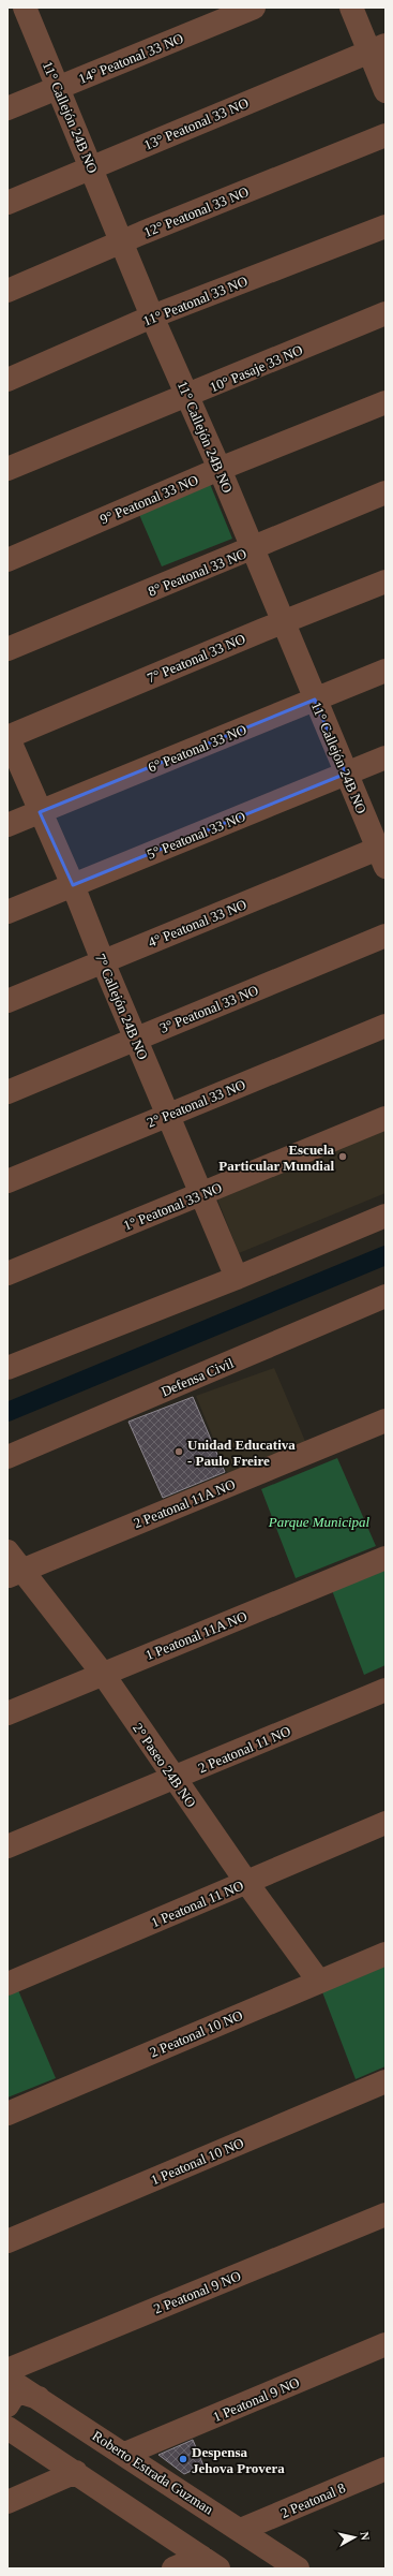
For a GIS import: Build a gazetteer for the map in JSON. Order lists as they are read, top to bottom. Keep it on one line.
{"streets":{"street":["14° Peatonal 33 NO","11° Callejón 24B NO","13° Peatonal 33 NO","12° Peatonal 33 NO","11° Peatonal 33 NO","10° Pasaje 33 NO","9° Peatonal 33 NO","8° Peatonal 33 NO","7° Peatonal 33 NO","6° Peatonal 33 NO","5° Peatonal 33 NO","4° Peatonal 33 NO","7° Callejón 24B NO","3° Peatonal 33 NO","2° Peatonal 33 NO","1° Peatonal 33 NO","Defensa Civil","2 Peatonal 11A NO","1 Peatonal 11A NO","2 Peatonal 11 NO","2° Paseo 24B NO","1 Peatonal 11 NO","2 Peatonal 10 NO","1 Peatonal 10 NO","2 Peatonal 9 NO","1 Peatonal 9 NO","Roberto Estrada Guzman","2 Peatonal 8"]},"crossings":[["14° Peatonal 33 NO","11° Callejón 24B NO"],["11° Callejón 24B NO","13° Peatonal 33 NO"],["11° Callejón 24B NO","12° Peatonal 33 NO"],["11° Callejón 24B NO","11° Peatonal 33 NO"],["11° Callejón 24B NO","10° Pasaje 33 NO"],["11° Callejón 24B NO","9° Peatonal 33 NO"],["11° Callejón 24B NO","8° Peatonal 33 NO"],["11° Callejón 24B NO","7° Peatonal 33 NO"],["11° Callejón 24B NO","6° Peatonal 33 NO"],["11° Callejón 24B NO","5° Peatonal 33 NO"],["11° Callejón 24B NO","4° Peatonal 33 NO"],["7° Peatonal 33 NO","7° Callejón 24B NO"],["6° Peatonal 33 NO","7° Callejón 24B NO"],["5° Peatonal 33 NO","7° Callejón 24B NO"],["4° Peatonal 33 NO","7° Callejón 24B NO"],["7° Callejón 24B NO","3° Peatonal 33 NO"],["7° Callejón 24B NO","2° Peatonal 33 NO"],["7° Callejón 24B NO","1° Peatonal 33 NO"],["2 Peatonal 11A NO","2° Paseo 24B NO"],["1 Peatonal 11A NO","2° Paseo 24B NO"],["2 Peatonal 11 NO","2° Paseo 24B NO"],["2° Paseo 24B NO","1 Peatonal 11 NO"],["2° Paseo 24B NO","2 Peatonal 10 NO"],["1 Peatonal 9 NO","Roberto Estrada Guzman"],["Roberto Estrada Guzman","2 Peatonal 8"]],"parks":["Parque Municipal"],"places":["Escuela Particular Mundial","Unidad Educativa - Paulo Freire","Despensa Jehova Provera"],"north":"right"}
